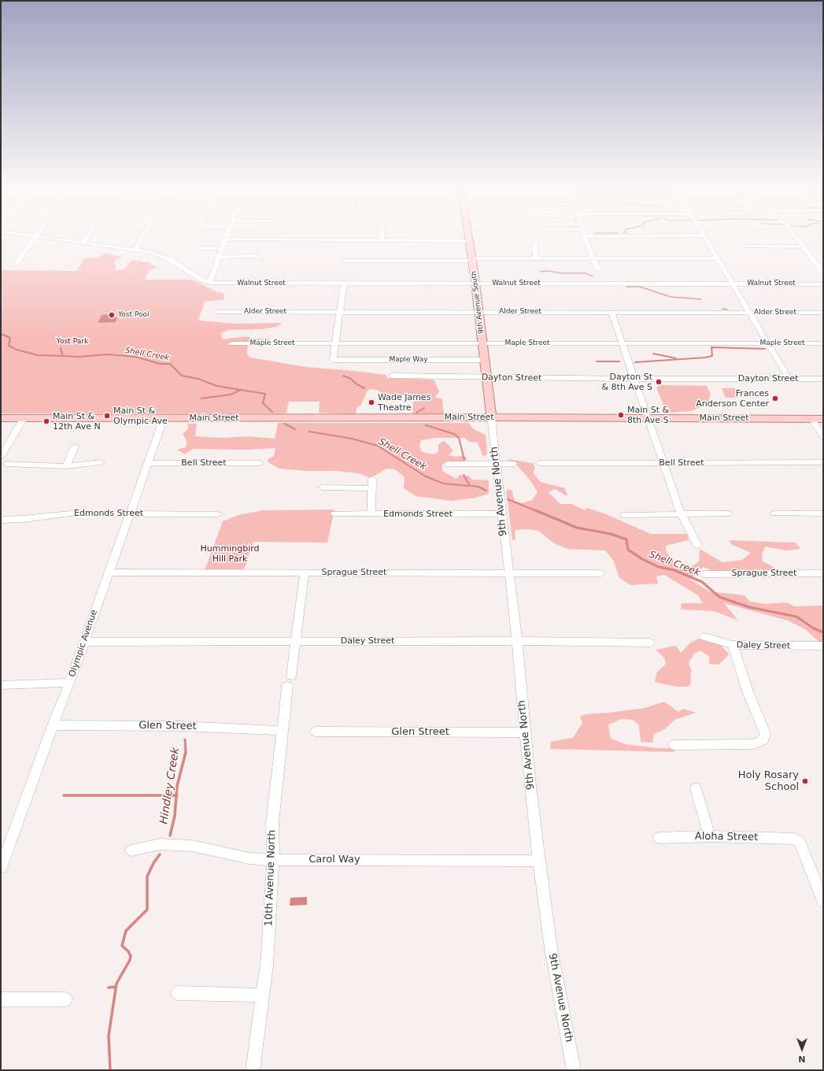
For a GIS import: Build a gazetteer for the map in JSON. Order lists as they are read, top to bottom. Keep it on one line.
{"streets":{"main road":["9th Avenue South","Main Street"],"street":["Walnut Street","Alder Street","Maple Street","Maple Way","Dayton Street","Bell Street","9th Avenue North","Edmonds Street","Sprague Street","Daley Street","Olympic Avenue","Glen Street","Aloha Street","Carol Way","10th Avenue North"]},"crossings":[["Walnut Street","9th Avenue South"],["9th Avenue South","Alder Street"],["9th Avenue South","Maple Street"],["9th Avenue South","Maple Way"],["9th Avenue South","Dayton Street"],["9th Avenue South","Main Street"],["9th Avenue South","9th Avenue North"],["Maple Street","Maple Way"],["Main Street","9th Avenue North"],["Main Street","Olympic Avenue"],["Bell Street","Olympic Avenue"],["9th Avenue North","Edmonds Street"],["9th Avenue North","Sprague Street"],["9th Avenue North","Daley Street"],["9th Avenue North","Glen Street"],["9th Avenue North","Carol Way"],["Edmonds Street","Olympic Avenue"],["Sprague Street","Olympic Avenue"],["Sprague Street","10th Avenue North"],["Daley Street","Olympic Avenue"],["Daley Street","10th Avenue North"],["Olympic Avenue","Glen Street"],["Glen Street","10th Avenue North"],["Carol Way","10th Avenue North"]],"water":["Shell Creek","Hindley Creek"],"parks":["Yost Park","Hummingbird Hill Park"],"places":["Yost Pool","Dayton St & 8th Ave S","Frances Anderson Center","Wade James Theatre","Main St & 8th Ave S","Main St & Olympic Ave","Main St & 12th Ave N","Holy Rosary School"],"north":"bottom"}
